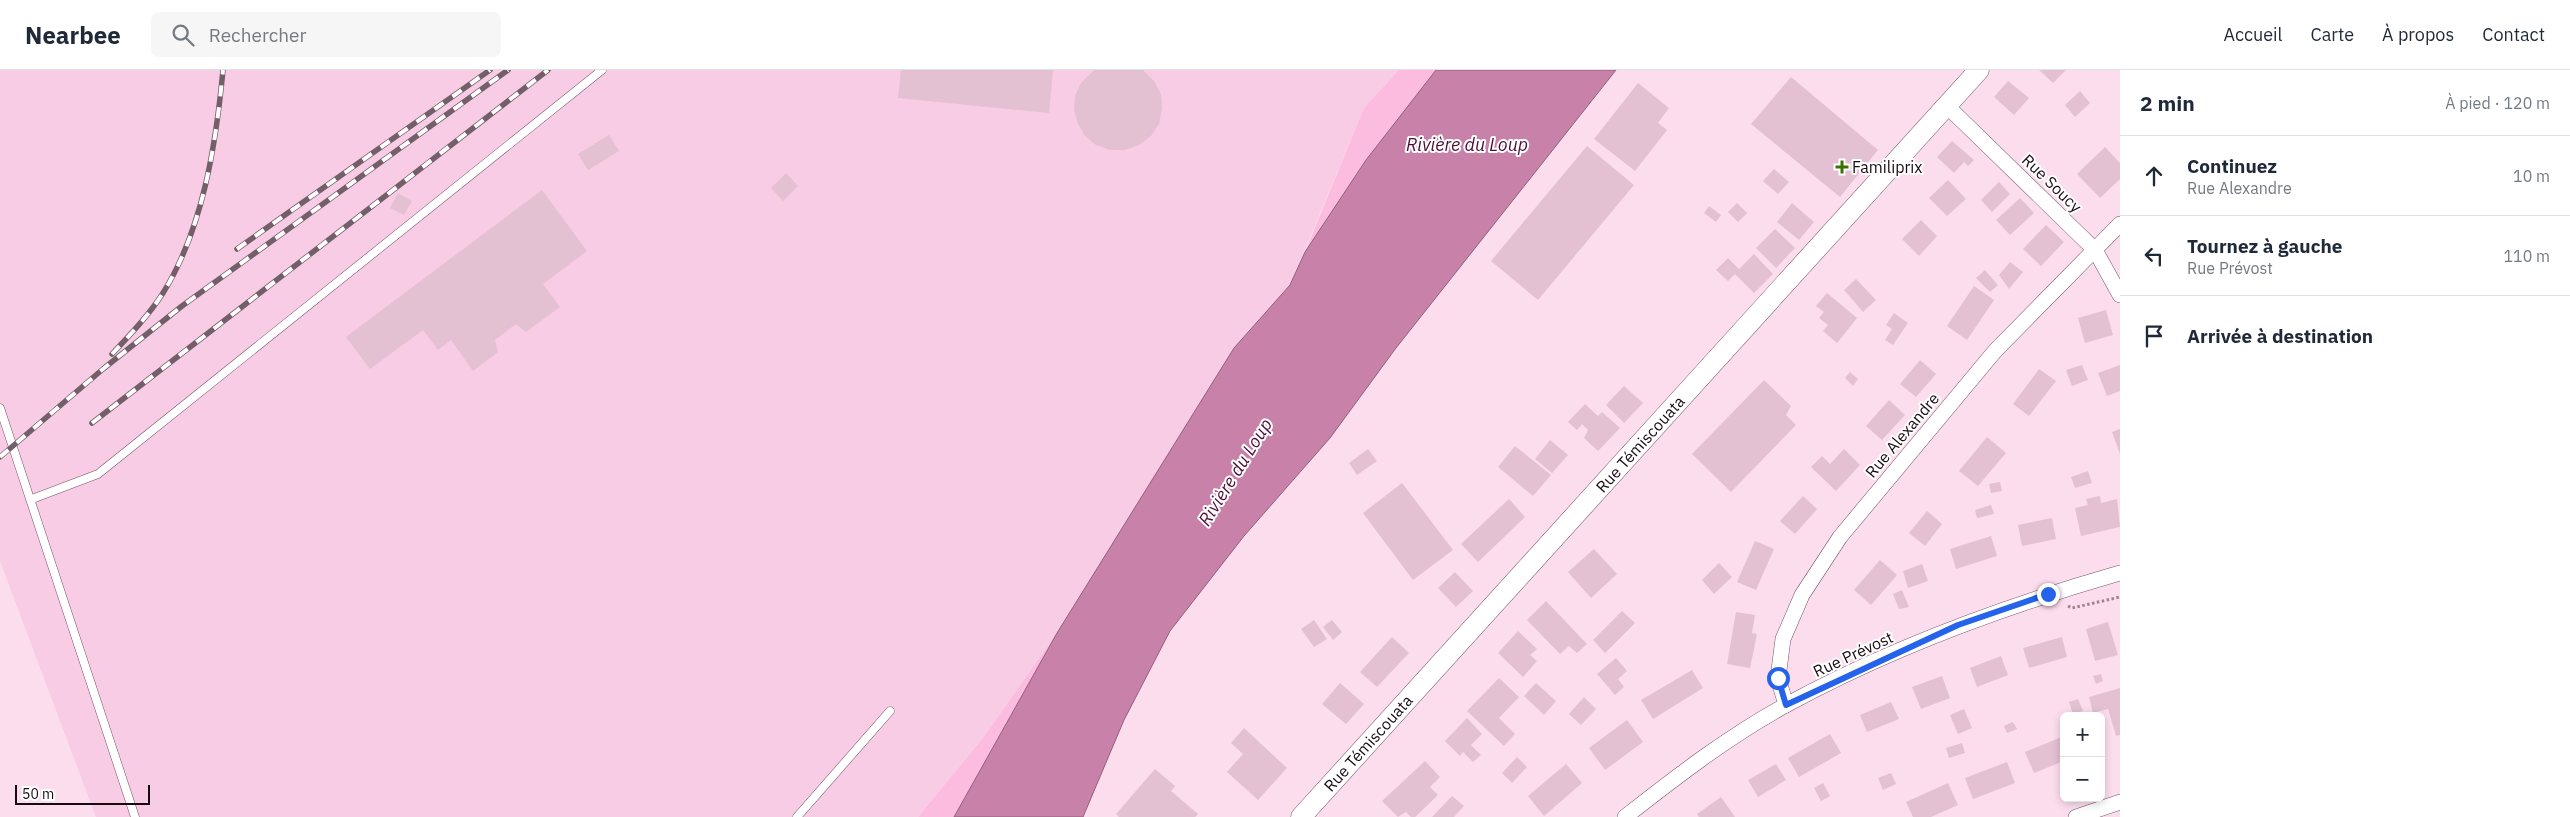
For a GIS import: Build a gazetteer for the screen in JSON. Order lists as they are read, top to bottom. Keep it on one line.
{"streets":{"main road":["Rue Témiscouata"],"street":["Rue Soucy","Rue Alexandre","Rue Prévost"]},"crossings":[["Rue Soucy","Rue Alexandre"],["Rue Soucy","Rue Témiscouata"],["Rue Alexandre","Rue Prévost"]],"water":["Rivière du Loup"],"places":{"health":["Familiprix"]},"scale_bar":"50 m","page":{"header":"Nearbee","search":"Rechercher","nav":["Accueil","Carte","À propos","Contact"],"heading":["2 min","À pied · 120 m"],"list":[["Continuez","Rue Alexandre","10 m"],["Tournez à gauche","Rue Prévost","110 m"],"Arrivée à destination"],"map_buttons":["+","−"],"scale":"50 m"}}
